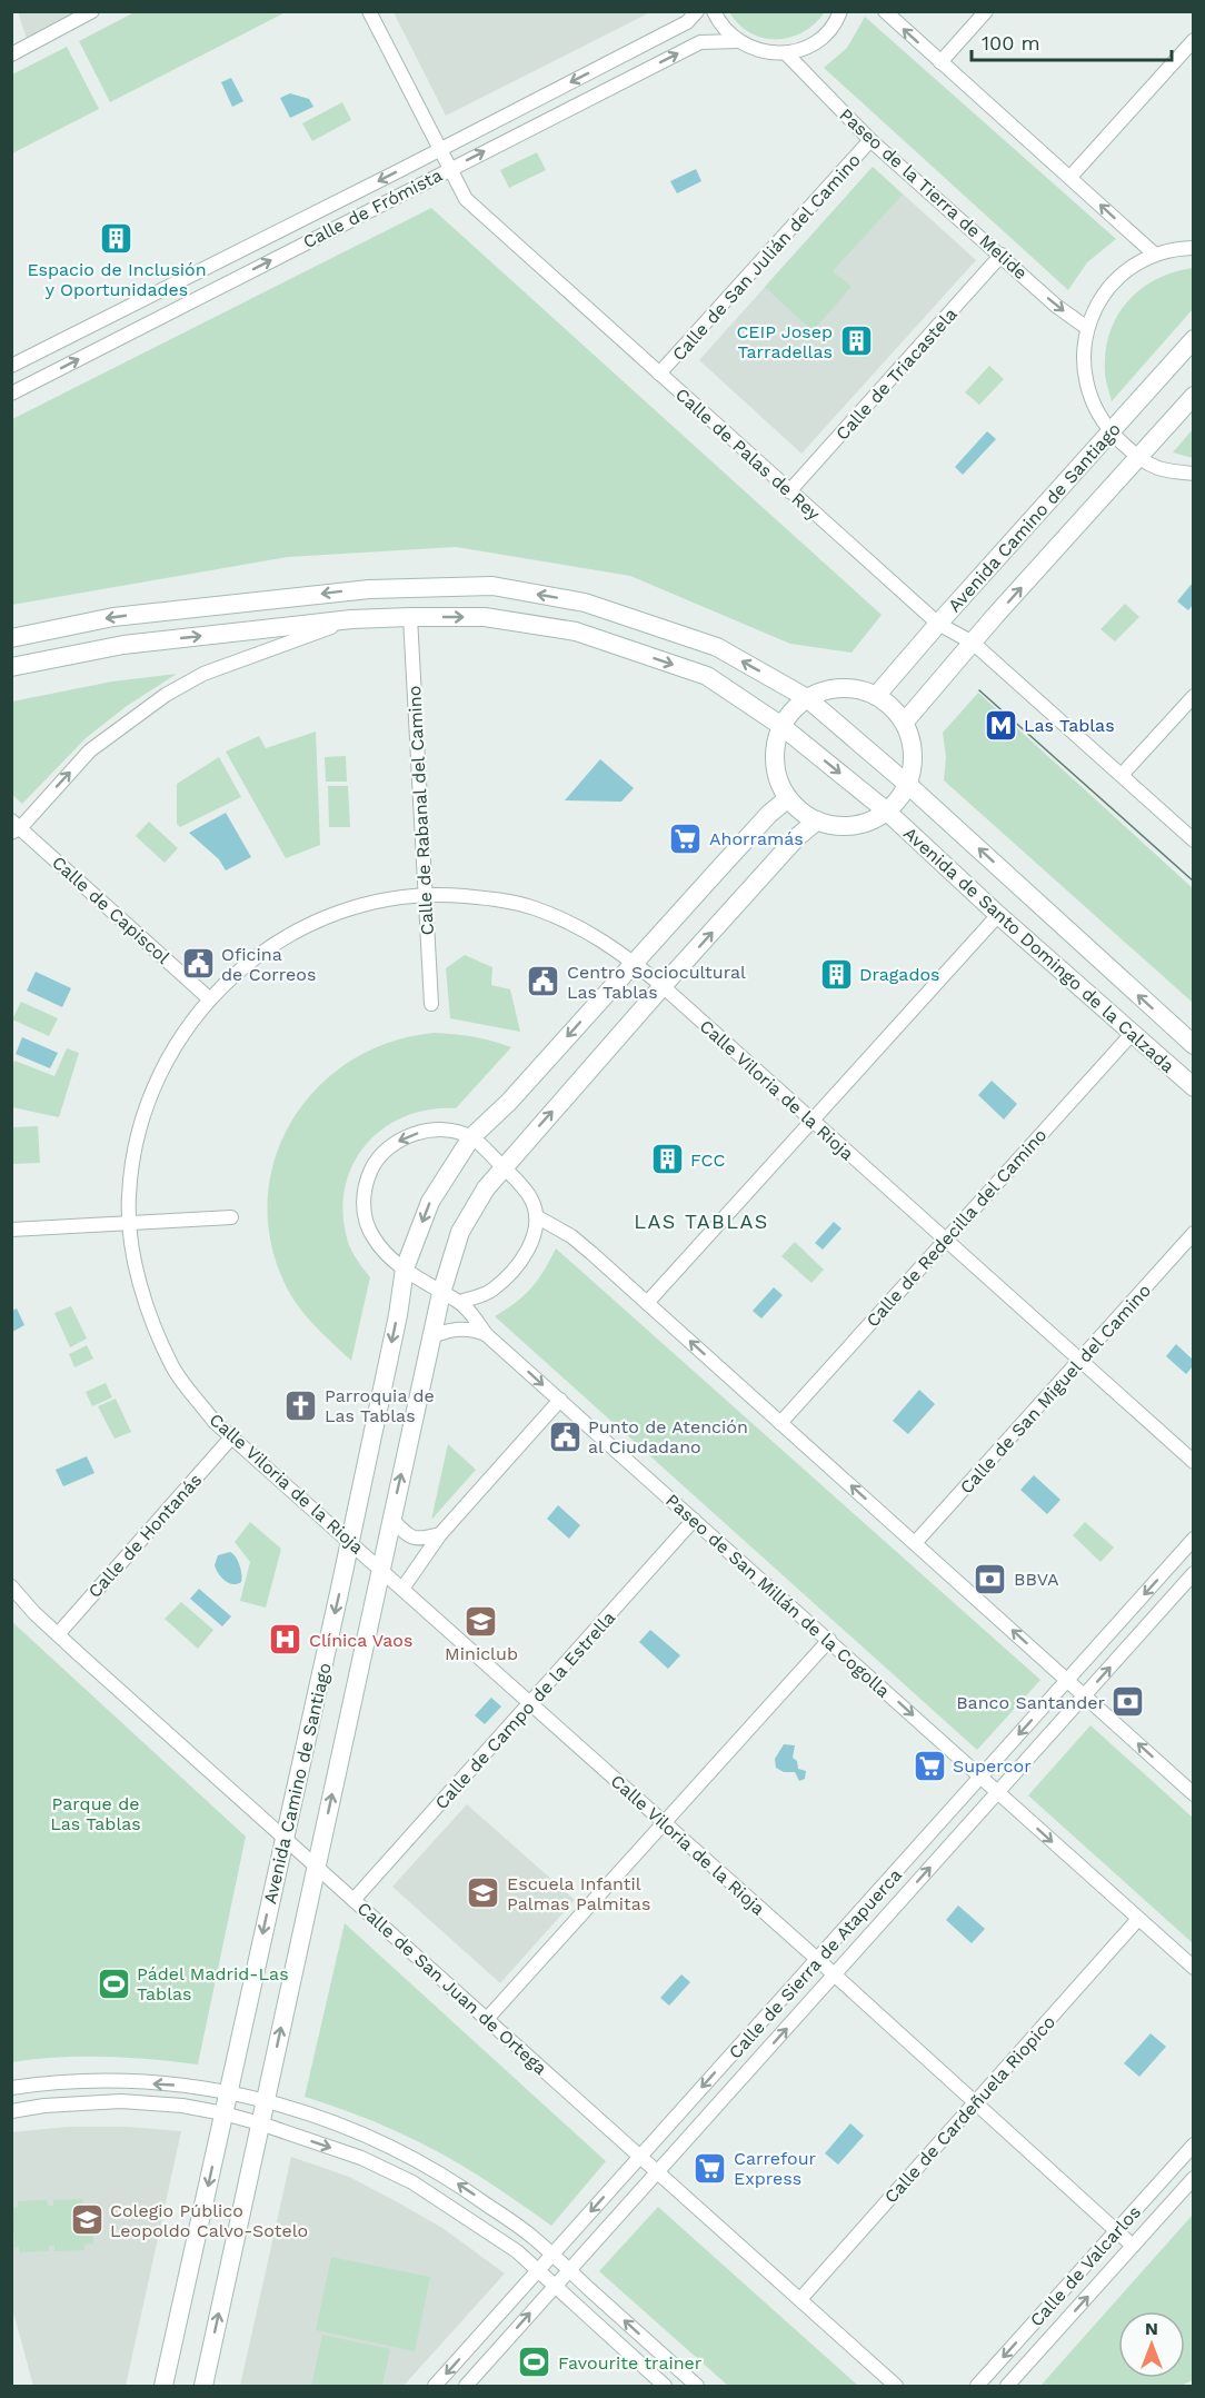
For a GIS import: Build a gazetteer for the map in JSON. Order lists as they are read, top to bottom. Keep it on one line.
{"streets":{"street":["Paseo de la Tierra de Melide","Calle de Frómista","Calle de San Julián del Camino","Calle de Triacastela","Calle de Palas de Rey","Avenida Camino de Santiago","Calle de Rabanal del Camino","Calle de Capiscol","Avenida de Santo Domingo de la Calzada","Calle Viloria de la Rioja","Calle de Redecilla del Camino","Calle de San Miguel del Camino","Calle de Hontanás","Paseo de San Millán de la Cogolla","Calle de Campo de la Estrella","Calle de Sierra de Atapuerca","Calle de San Juan de Ortega","Calle de Cardeñuela Riopico","Calle de Valcarlos"]},"crossings":[["Paseo de la Tierra de Melide","Calle de San Julián del Camino"],["Paseo de la Tierra de Melide","Calle de Triacastela"],["Calle de Frómista","Calle de Palas de Rey"],["Calle de San Julián del Camino","Calle de Palas de Rey"],["Calle de Triacastela","Calle de Palas de Rey"],["Calle de Palas de Rey","Avenida Camino de Santiago"],["Avenida Camino de Santiago","Avenida de Santo Domingo de la Calzada"],["Avenida Camino de Santiago","Calle Viloria de la Rioja"],["Avenida Camino de Santiago","Calle de San Juan de Ortega"],["Calle de Rabanal del Camino","Avenida de Santo Domingo de la Calzada"],["Calle de Rabanal del Camino","Calle Viloria de la Rioja"],["Calle de Capiscol","Calle Viloria de la Rioja"],["Avenida de Santo Domingo de la Calzada","Calle de Redecilla del Camino"],["Calle Viloria de la Rioja","Calle de Redecilla del Camino"],["Calle Viloria de la Rioja","Calle de San Miguel del Camino"],["Calle Viloria de la Rioja","Calle de Hontanás"],["Calle Viloria de la Rioja","Calle de Campo de la Estrella"],["Calle Viloria de la Rioja","Calle de Sierra de Atapuerca"],["Calle Viloria de la Rioja","Calle de Cardeñuela Riopico"],["Calle Viloria de la Rioja","Calle de Valcarlos"],["Calle de Hontanás","Calle de San Juan de Ortega"],["Paseo de San Millán de la Cogolla","Calle de Campo de la Estrella"],["Paseo de San Millán de la Cogolla","Calle de Sierra de Atapuerca"],["Paseo de San Millán de la Cogolla","Calle de Cardeñuela Riopico"],["Calle de Campo de la Estrella","Calle de San Juan de Ortega"],["Calle de Sierra de Atapuerca","Calle de San Juan de Ortega"],["Calle de San Juan de Ortega","Calle de Cardeñuela Riopico"]],"one_way":["Paseo de San Millán de la Cogolla"],"districts":["LAS TABLAS"],"parks":["Parque de Las Tablas"],"places":{"building":["Espacio de Inclusión y Oportunidades","CEIP Josep Tarradellas","Dragados","FCC"],"metro station":["Las Tablas"],"supermarket":["Ahorramás","Supercor","Carrefour Express"],"public building":["Oficina de Correos","Centro Sociocultural Las Tablas","Punto de Atención al Ciudadano"],"church":["Parroquia de Las Tablas"],"bank":["BBVA","Banco Santander"],"school or university":["Miniclub","Escuela Infantil Palmas Palmitas","Colegio Público Leopoldo Calvo-Sotelo"],"hospital":["Clínica Vaos"],"sports":["Pádel Madrid-Las Tablas","Favourite trainer"]},"scale_bar":"100 m","north":"top"}
